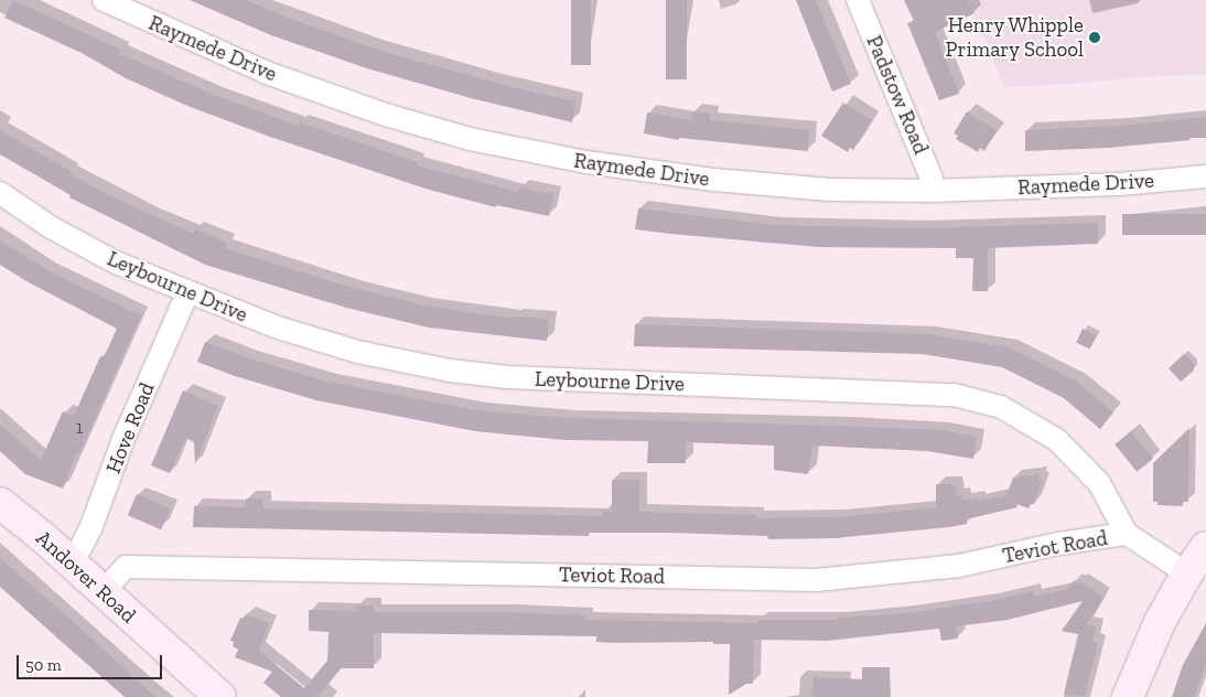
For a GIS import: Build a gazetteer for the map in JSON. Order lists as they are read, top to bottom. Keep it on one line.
{"streets":{"street":["Raymede Drive","Padstow Road","Leybourne Drive","Hove Road","Teviot Road","Andover Road"]},"crossings":[["Raymede Drive","Padstow Road"],["Leybourne Drive","Hove Road"],["Leybourne Drive","Teviot Road"],["Hove Road","Andover Road"],["Teviot Road","Andover Road"]],"places":["Henry Whipple Primary School"],"house_numbers":["1"],"scale_bar":"50 m"}
